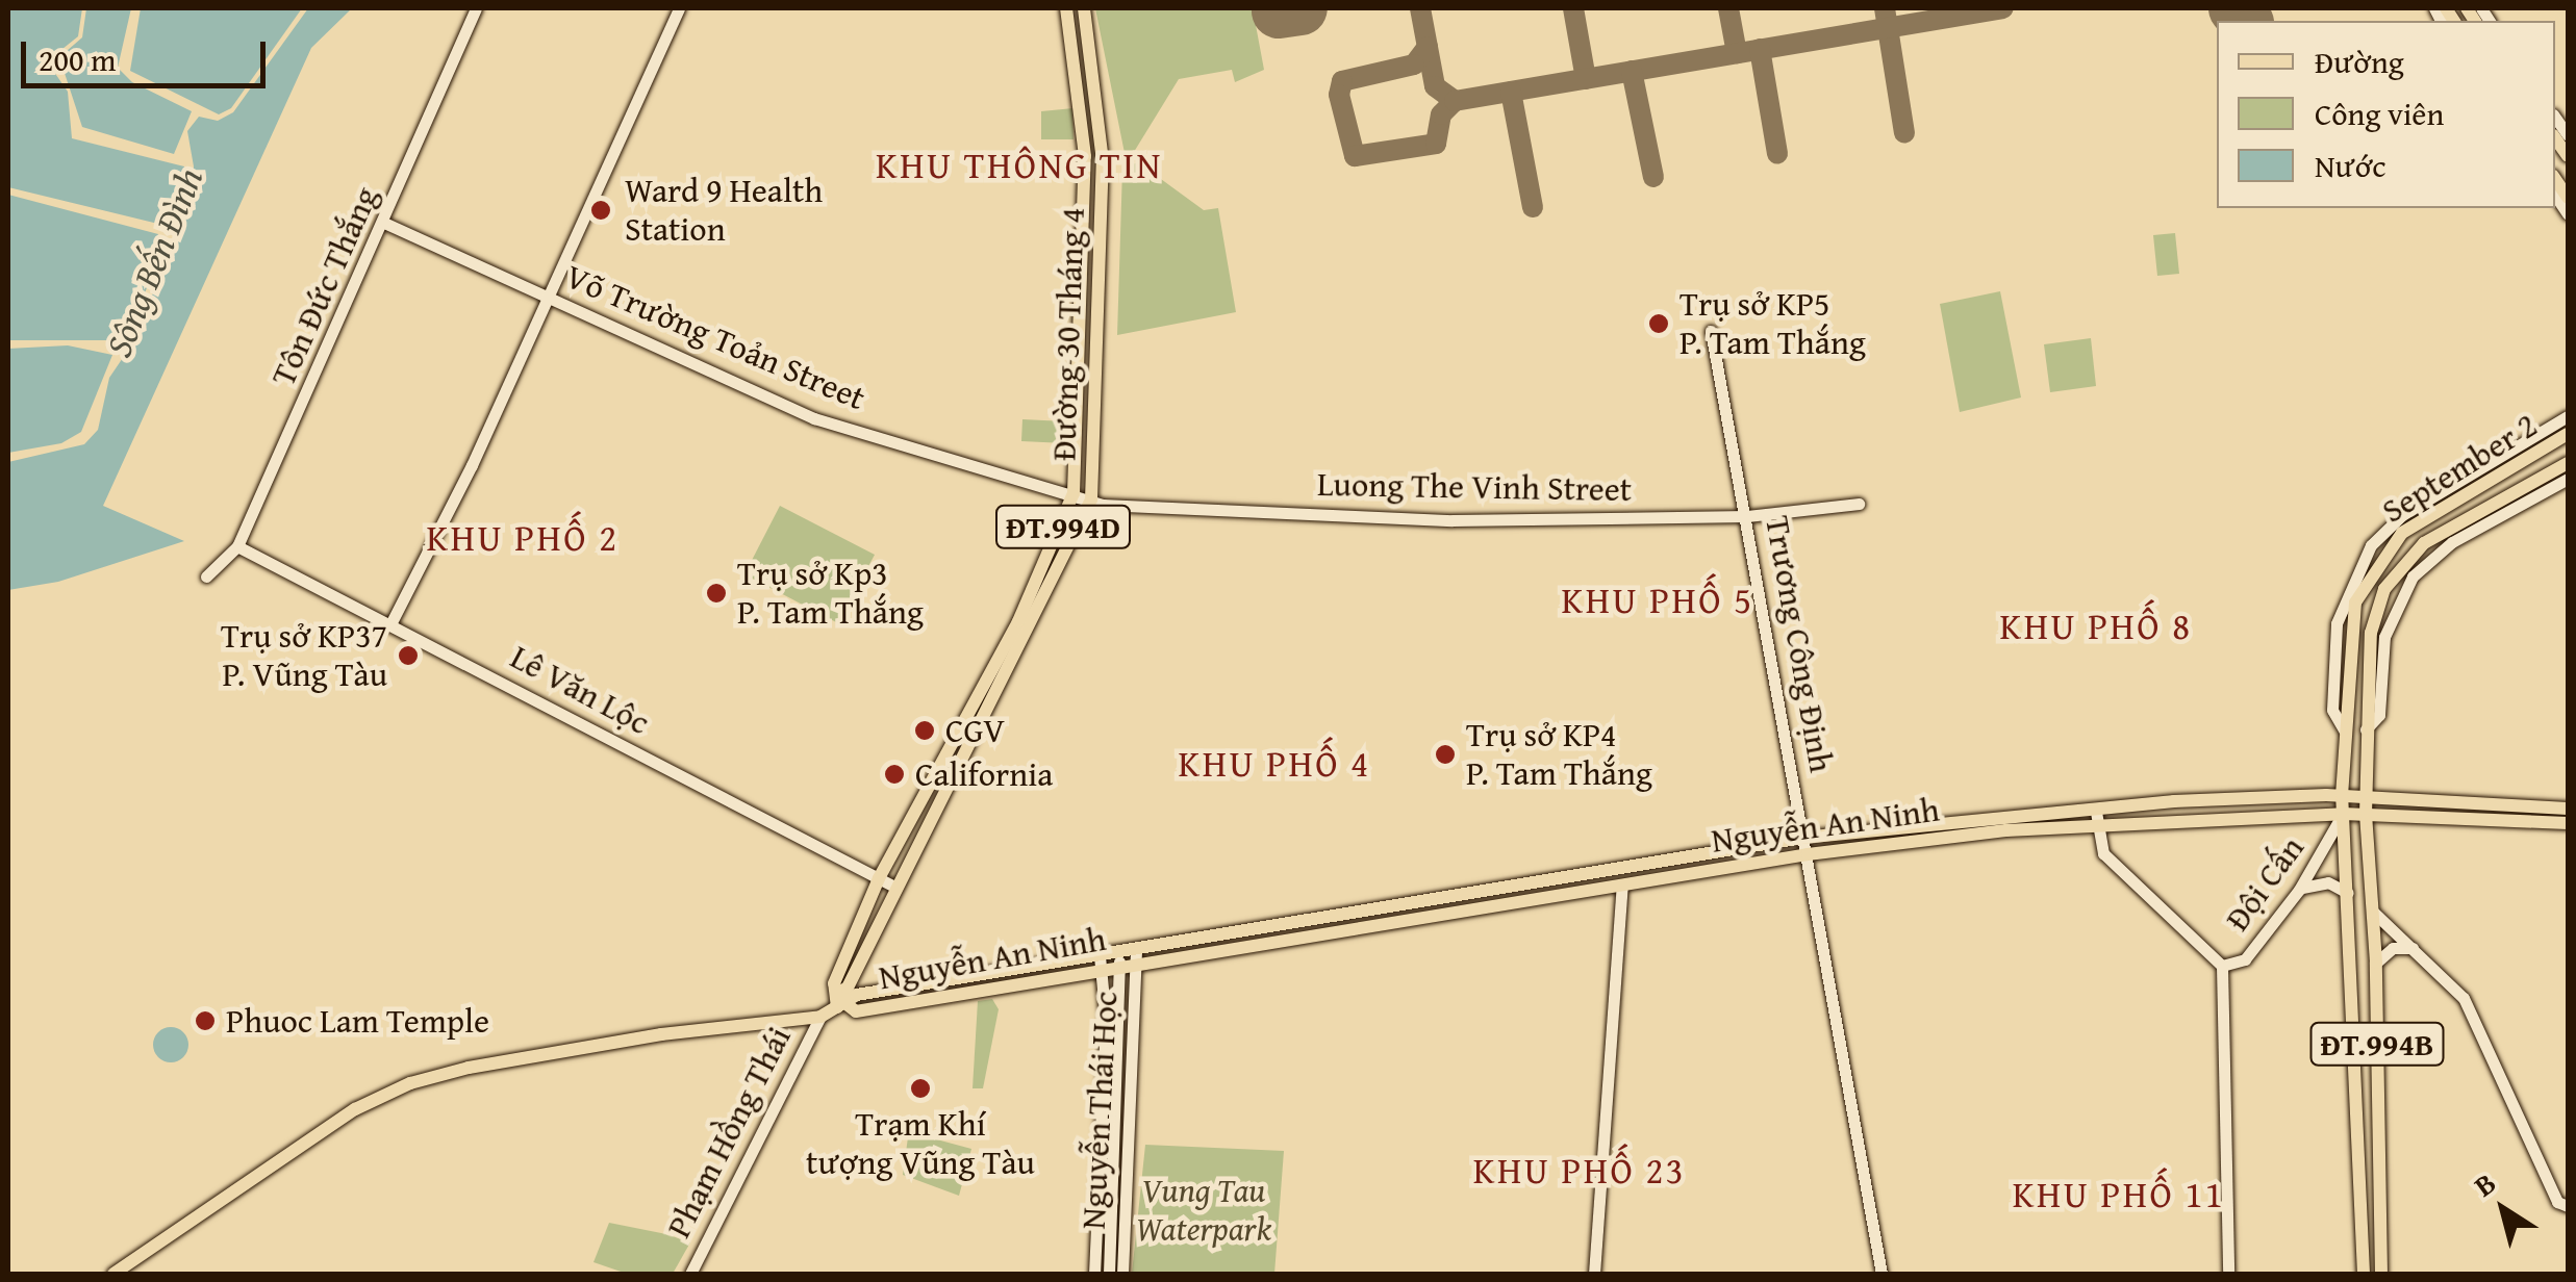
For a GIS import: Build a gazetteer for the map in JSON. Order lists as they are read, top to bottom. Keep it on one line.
{"streets":{"main road":["Đường 30 Tháng 4","September 2","ĐT.994D","Nguyễn An Ninh","ĐT.994B"],"street":["Tôn Đức Thắng","Võ Trường Toản Street","Luong The Vinh Street","Trương Công Định","Lê Văn Lộc","Đội Cấn","Nguyễn Thái Học","Phạm Hồng Thái"]},"crossings":[["Tôn Đức Thắng","Võ Trường Toản Street"],["Tôn Đức Thắng","Lê Văn Lộc"],["Đường 30 Tháng 4","Võ Trường Toản Street"],["Đường 30 Tháng 4","Luong The Vinh Street"],["Đường 30 Tháng 4","Lê Văn Lộc"],["Đường 30 Tháng 4","Nguyễn An Ninh"],["Đường 30 Tháng 4","Phạm Hồng Thái"],["Võ Trường Toản Street","Luong The Vinh Street"],["September 2","Nguyễn An Ninh"],["September 2","ĐT.994B"],["Luong The Vinh Street","Trương Công Định"],["Trương Công Định","Nguyễn An Ninh"],["Nguyễn An Ninh","Đội Cấn"],["Nguyễn An Ninh","ĐT.994B"],["Nguyễn An Ninh","Nguyễn Thái Học"],["Đội Cấn","ĐT.994B"]],"districts":["KHU THÔNG TIN","KHU PHỐ 2","KHU PHỐ 5","KHU PHỐ 8","KHU PHỐ 4","KHU PHỐ 23","KHU PHỐ 11"],"water":["Sông Bến Đình"],"parks":["Vung Tau Waterpark"],"places":["Ward 9 Health Station","Trụ sở KP5 P. Tam Thắng","Trụ sở Kp3 P. Tam Thắng","Trụ sở KP37 P. Vũng Tàu","CGV","Trụ sở KP4 P. Tam Thắng","California","Phuoc Lam Temple","Trạm Khí tượng Vũng Tàu"],"legend":["Đường","Công viên","Nước"],"scale_bar":"200 m","north":"top left"}
